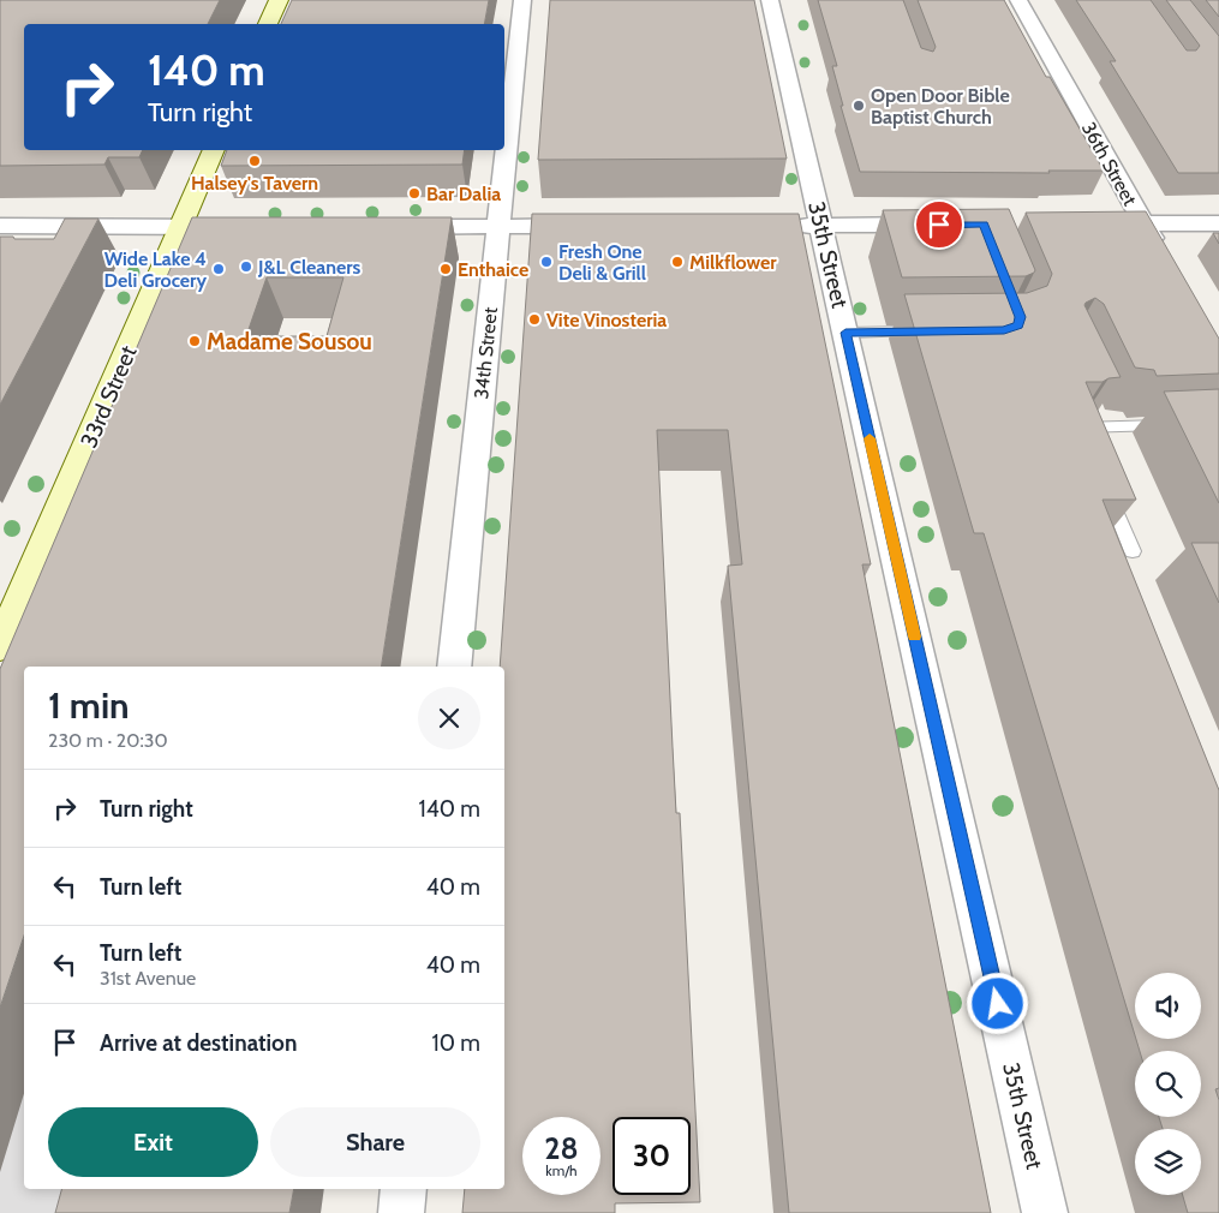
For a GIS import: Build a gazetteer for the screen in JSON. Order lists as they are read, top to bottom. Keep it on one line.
{"streets":{"main road":["33rd Street"],"street":["36th Street","35th Street","34th Street"]},"places":["Open Door Bible Baptist Church","Halsey's Tavern","Bar Dalia","Fresh One Deli & Grill","Milkflower","J&L Cleaners","Wide Lake 4 Deli Grocery","Enthaice","Vite Vinosteria","Madame Sousou"],"page":{"turn":["140 m","Turn right"],"heading":["1 min","230 m · 20:30"],"list":[{"name":"Turn right","value":"140 m"},{"name":"Turn left","value":"40 m"},{"name":"Turn left","note":"31st Avenue","value":"40 m"},{"name":"Arrive at destination","value":"10 m"}],"buttons":["Exit","Share"],"speed":"28 km/h","limit":"30"}}
